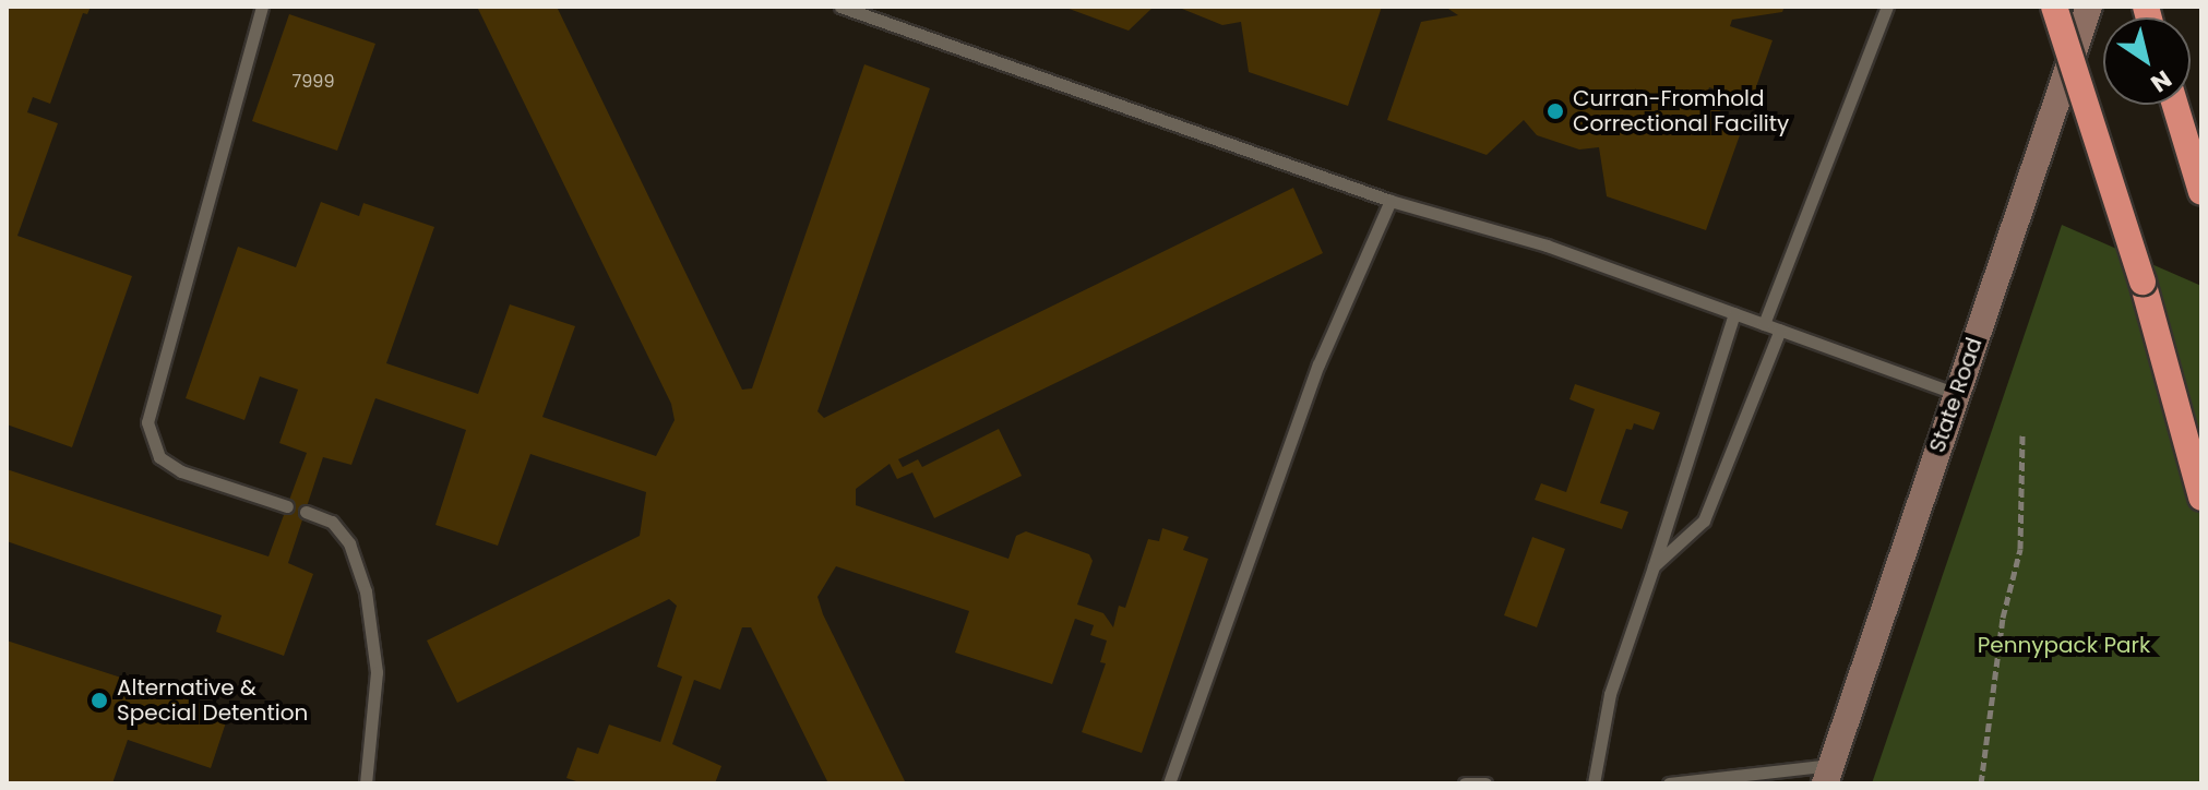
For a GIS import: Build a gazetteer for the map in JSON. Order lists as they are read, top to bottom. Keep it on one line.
{"streets":{"main road":["State Road"]},"parks":["Pennypack Park"],"places":["Curran-Fromhold Correctional Facility","Alternative & Special Detention"],"house_numbers":["7999"],"north":"bottom right"}
